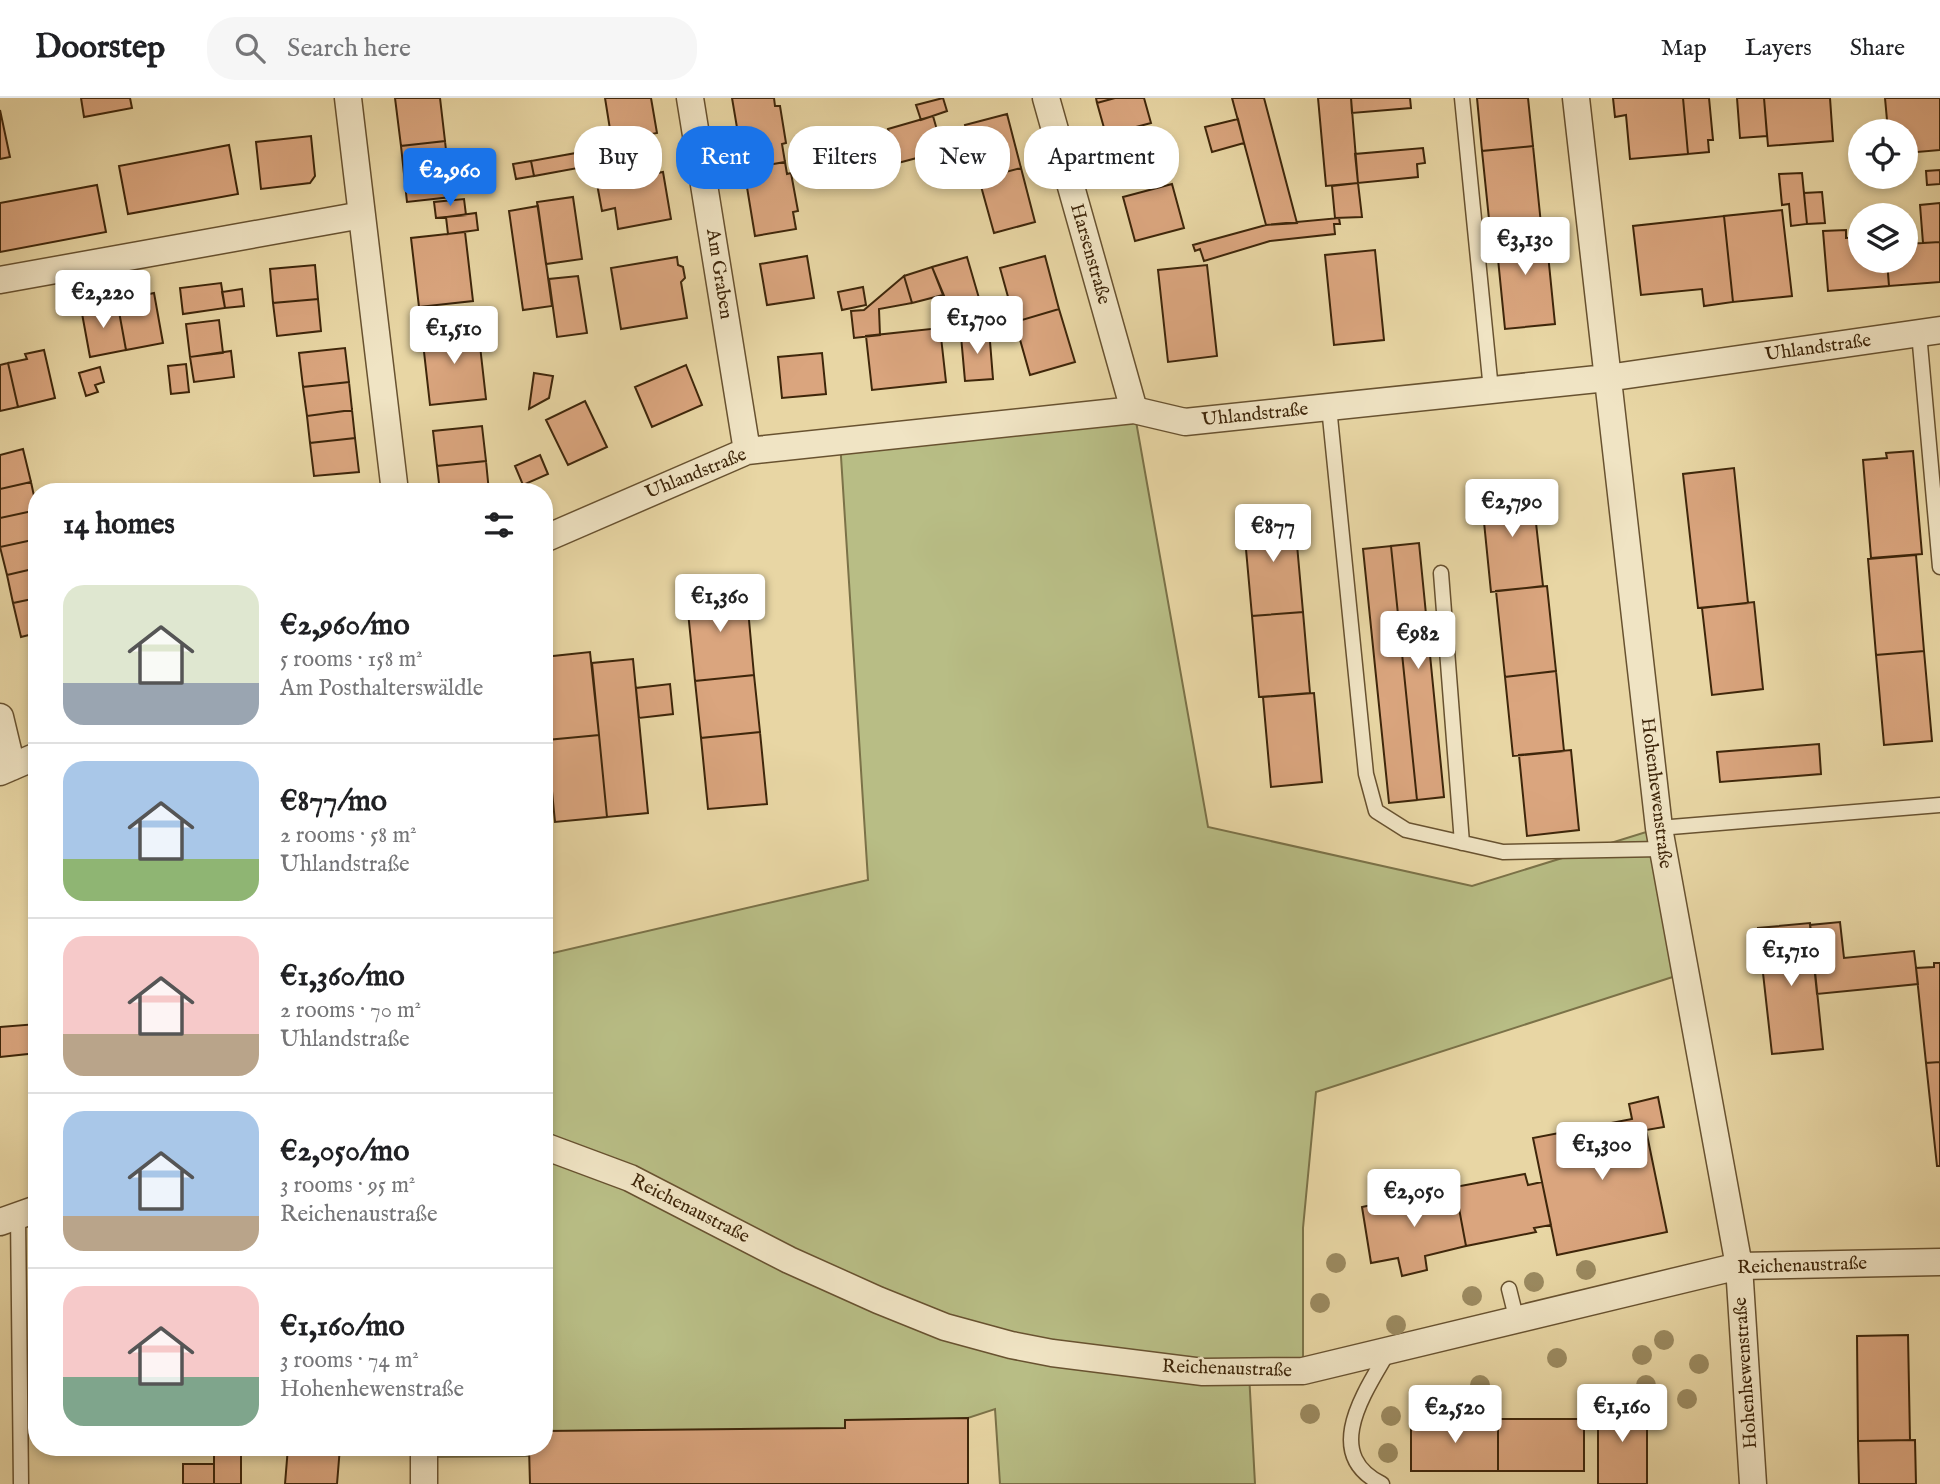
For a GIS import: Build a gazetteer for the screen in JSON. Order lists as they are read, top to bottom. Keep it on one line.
{"streets":{"street":["Harsenstraße","Am Graben","Uhlandstraße","Hohenhewenstraße","Reichenaustraße"]},"crossings":[["Harsenstraße","Uhlandstraße"],["Am Graben","Uhlandstraße"],["Uhlandstraße","Hohenhewenstraße"],["Hohenhewenstraße","Reichenaustraße"]],"page":{"header":"Doorstep","search":"Search here","nav":["Map","Layers","Share"],"chip":["Buy","Rent","Filters","New","Apartment"],"price":["€2,960","€3,130","€2,220","€1,700","€1,510","€2,790","€877","€1,360","€982","€1,710","€1,300","€2,050","€1,160","€2,520"],"heading":"14 homes","list":[{"name":"€2,960/mo","note":"5 rooms · 158 m² · Am Posthalterswäldle"},{"name":"€877/mo","note":"2 rooms · 58 m² · Uhlandstraße"},{"name":"€1,360/mo","note":"2 rooms · 70 m² · Uhlandstraße"},{"name":"€2,050/mo","note":"3 rooms · 95 m² · Reichenaustraße"},{"name":"€1,160/mo","note":"3 rooms · 74 m² · Hohenhewenstraße"}]}}
